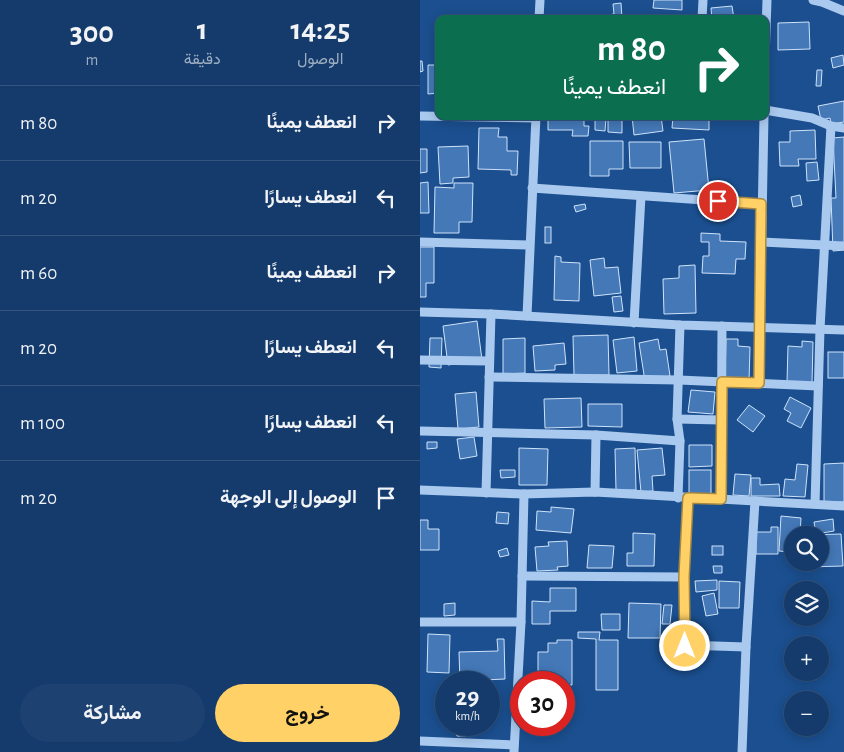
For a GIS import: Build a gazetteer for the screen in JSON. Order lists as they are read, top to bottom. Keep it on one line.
{"page":{"eta":["14:25","الوصول","1","دقيقة","300","m"],"turn":["80 m","انعطف يمينًا"],"list":[{"name":"انعطف يمينًا","value":"80 m"},{"name":"انعطف يسارًا","value":"20 m"},{"name":"انعطف يمينًا","value":"60 m"},{"name":"انعطف يسارًا","value":"20 m"},{"name":"انعطف يسارًا","value":"100 m"},{"name":"الوصول إلى الوجهة","value":"20 m"}],"map_buttons":["+","−"],"speed":"29 km/h","limit":"30","buttons":["خروج","مشاركة"]}}
